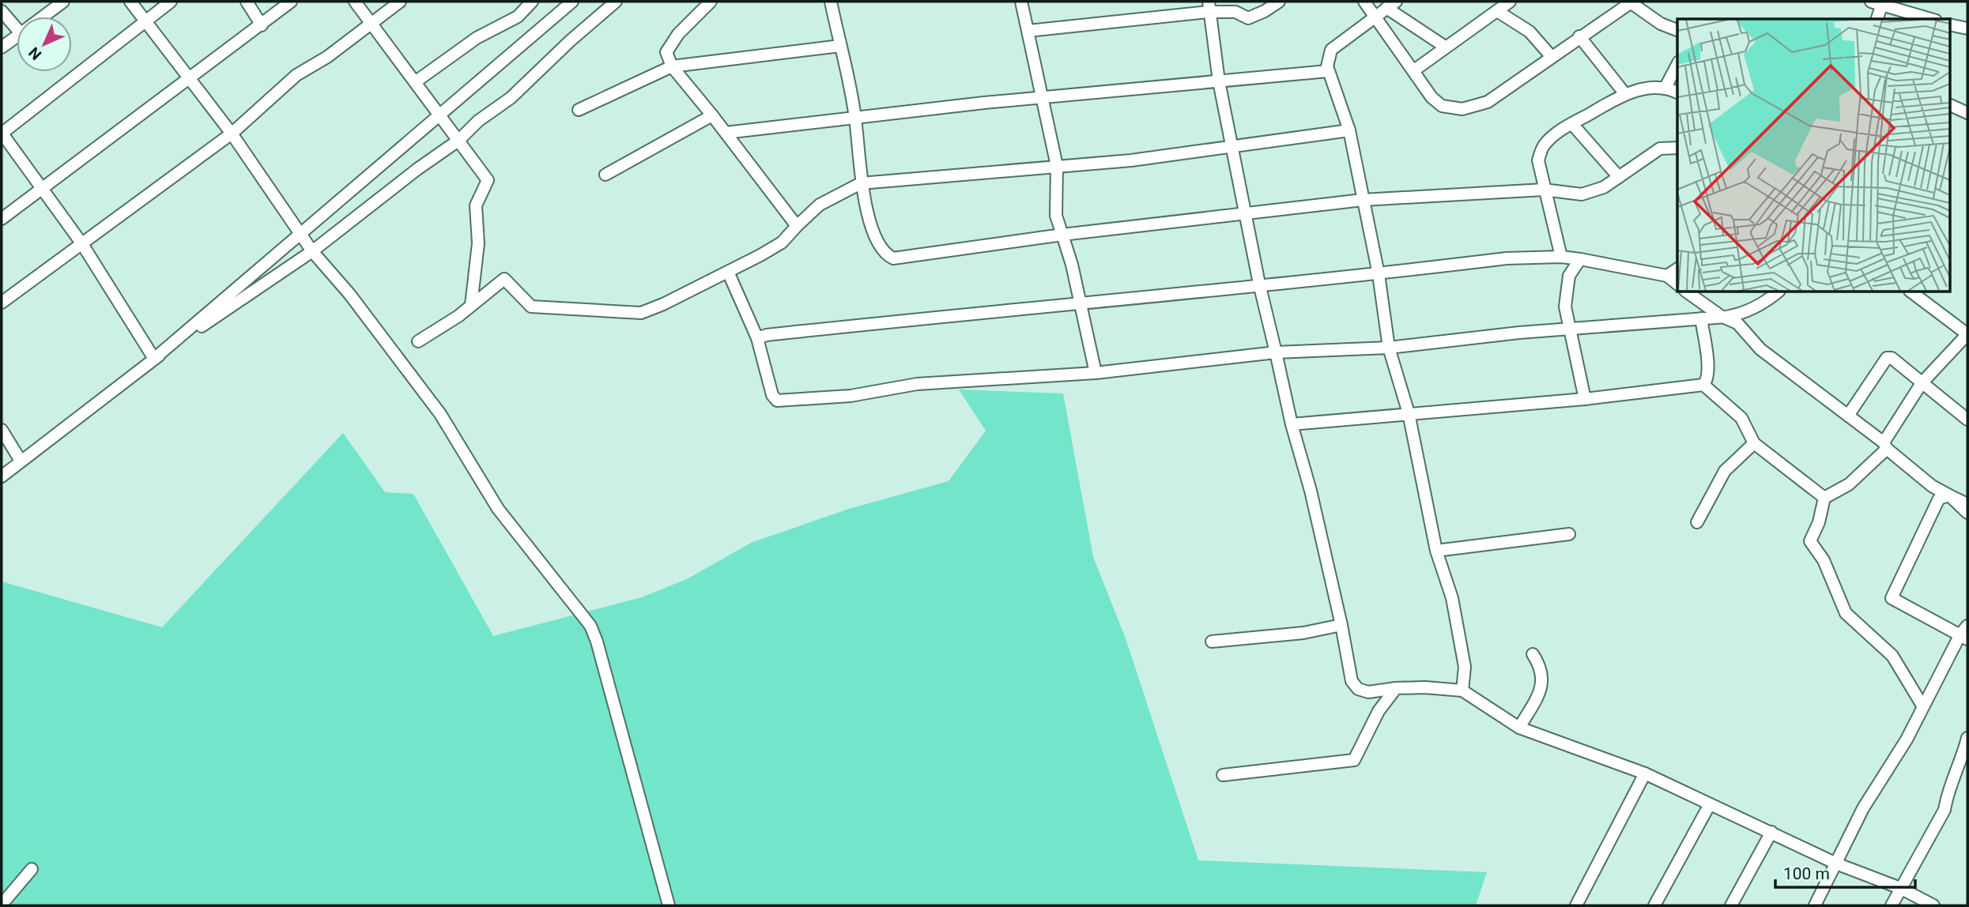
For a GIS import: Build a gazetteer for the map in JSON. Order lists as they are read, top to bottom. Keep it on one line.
{"scale_bar":"100 m","north":"bottom left"}
